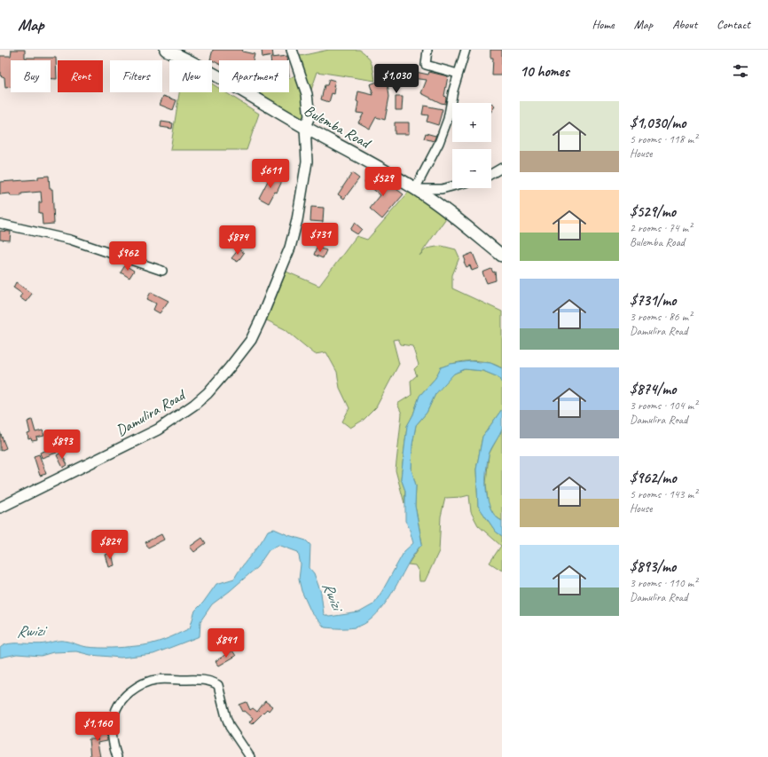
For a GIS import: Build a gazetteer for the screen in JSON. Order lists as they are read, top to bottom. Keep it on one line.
{"streets":{"main road":["Bulemba Road"],"street":["Damulira Road"]},"crossings":[["Bulemba Road","Damulira Road"]],"water":["Rwizi"],"page":{"header":"Map","nav":["Home","Map","About","Contact"],"heading":"10 homes","chip":["Buy","Rent","Filters","New","Apartment"],"price":["$1,030","$611","$529","$731","$874","$962","$893","$824","$841","$1,160"],"list":[{"name":"$1,030/mo","note":"5 rooms · 118 m² · House"},{"name":"$529/mo","note":"2 rooms · 74 m² · Bulemba Road"},{"name":"$731/mo","note":"3 rooms · 86 m² · Damulira Road"},{"name":"$874/mo","note":"3 rooms · 104 m² · Damulira Road"},{"name":"$962/mo","note":"5 rooms · 143 m² · House"},{"name":"$893/mo","note":"3 rooms · 110 m² · Damulira Road"}],"map_buttons":["+","−"]}}
